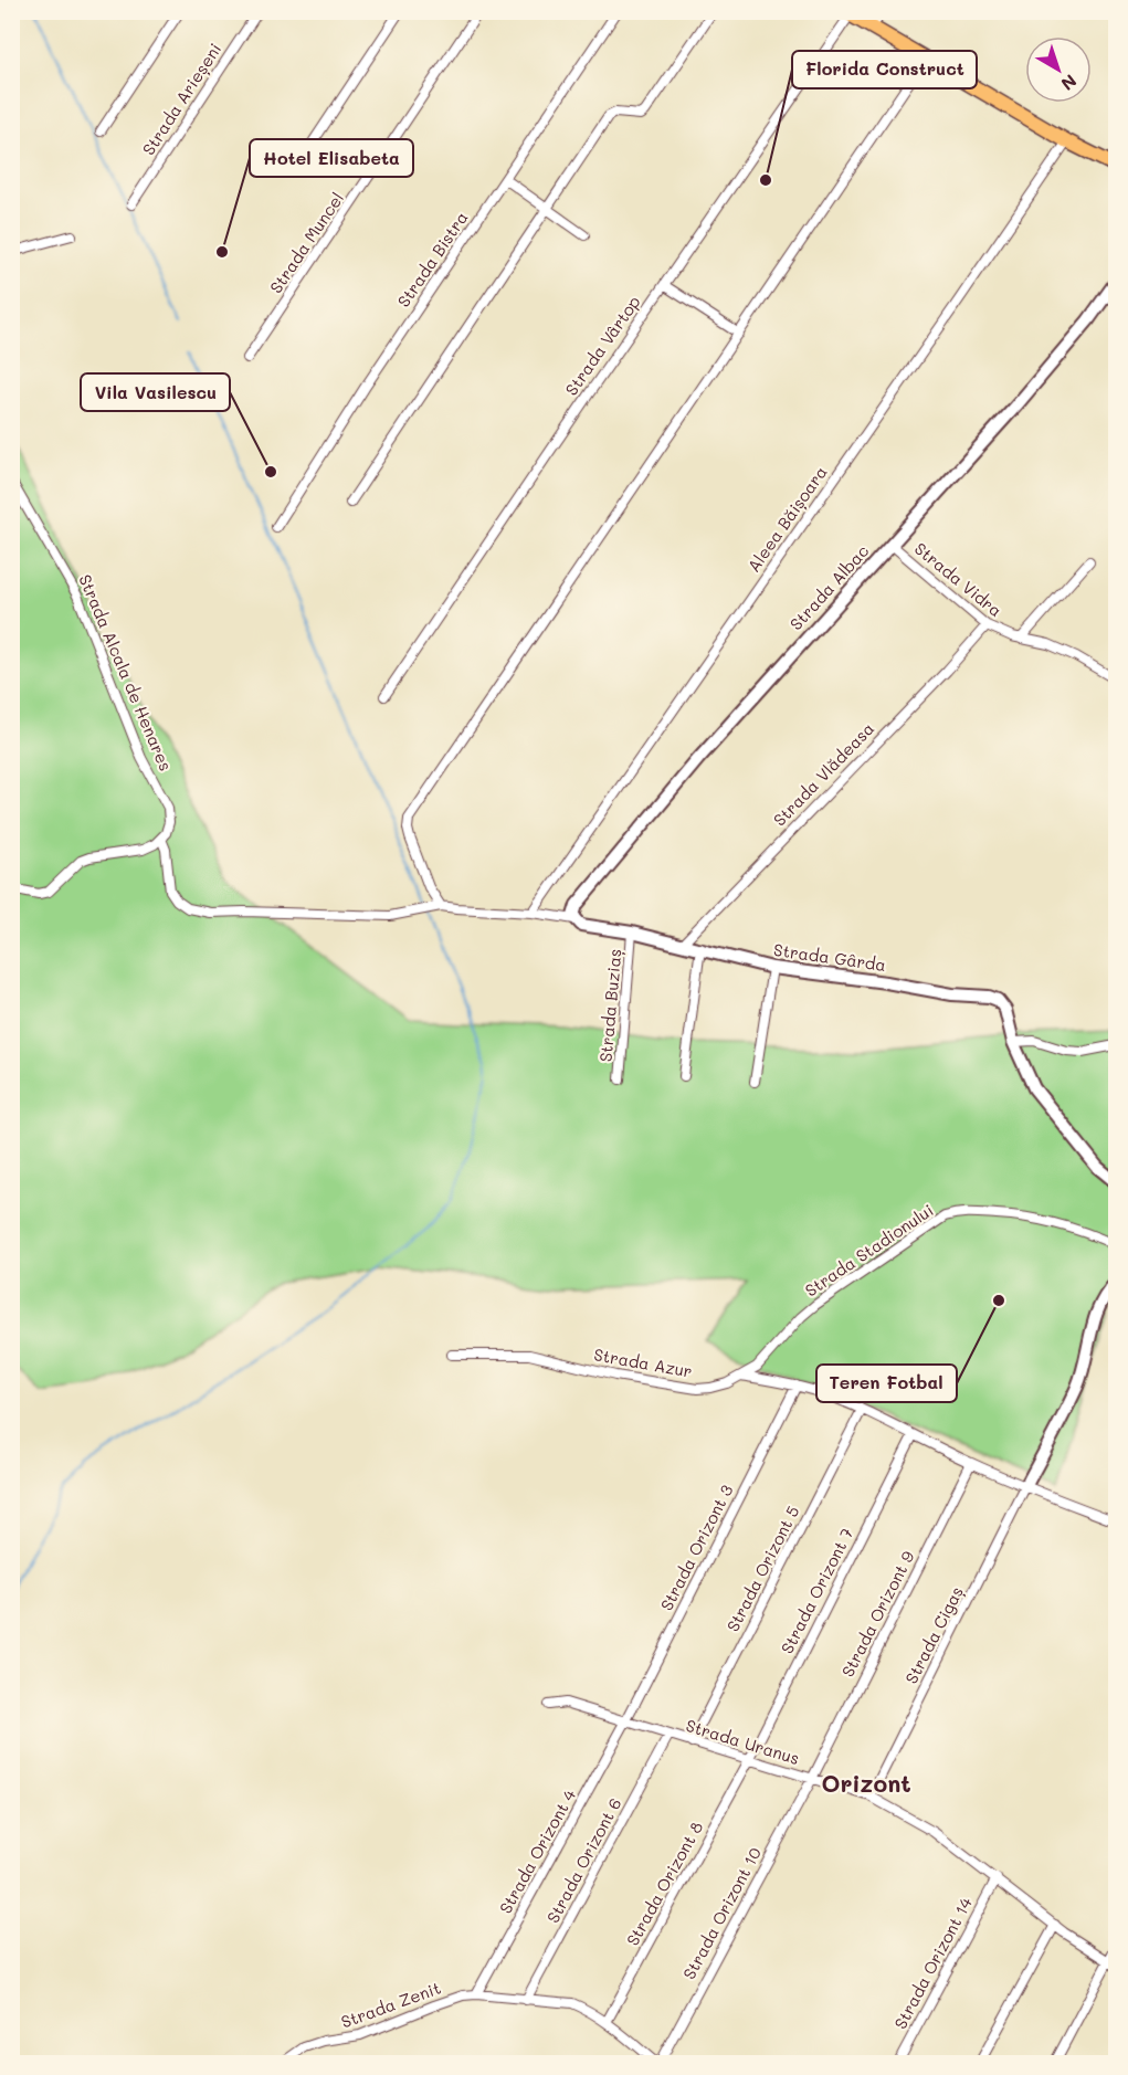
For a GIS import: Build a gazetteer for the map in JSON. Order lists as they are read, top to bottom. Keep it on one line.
{"streets":{"street":["Strada Arieșeni","Strada Muncel","Strada Bistra","Strada Vârtop","Aleea Băișoara","Strada Vidra","Strada Albac","Strada Alcala de Henares","Strada Vlădeasa","Strada Gârda","Strada Buziaș","Strada Stadionului","Strada Azur","Strada Orizont 3","Strada Orizont 5","Strada Orizont 7","Strada Orizont 9","Strada Cigaș","Strada Uranus","Strada Orizont 4","Strada Orizont 6","Strada Orizont 8","Strada Orizont 10","Strada Orizont 14","Strada Zenit"]},"crossings":[["Aleea Băișoara","Strada Gârda"],["Strada Vidra","Strada Albac"],["Strada Vidra","Strada Vlădeasa"],["Strada Albac","Strada Gârda"],["Strada Alcala de Henares","Strada Gârda"],["Strada Vlădeasa","Strada Gârda"],["Strada Gârda","Strada Buziaș"],["Strada Stadionului","Strada Azur"],["Strada Orizont 3","Strada Uranus"],["Strada Orizont 3","Strada Orizont 4"],["Strada Orizont 5","Strada Uranus"],["Strada Orizont 7","Strada Uranus"],["Strada Orizont 7","Strada Orizont 8"],["Strada Orizont 9","Strada Uranus"],["Strada Orizont 9","Strada Orizont 10"],["Strada Cigaș","Strada Uranus"],["Strada Uranus","Strada Orizont 4"],["Strada Uranus","Strada Orizont 6"],["Strada Uranus","Strada Orizont 8"],["Strada Uranus","Strada Orizont 10"],["Strada Uranus","Strada Orizont 14"],["Strada Orizont 4","Strada Zenit"],["Strada Orizont 6","Strada Zenit"],["Strada Orizont 8","Strada Zenit"],["Strada Orizont 10","Strada Zenit"]],"districts":["Orizont"],"places":["Florida Construct","Hotel Elisabeta","Vila Vasilescu","Teren Fotbal"],"north":"bottom right"}
